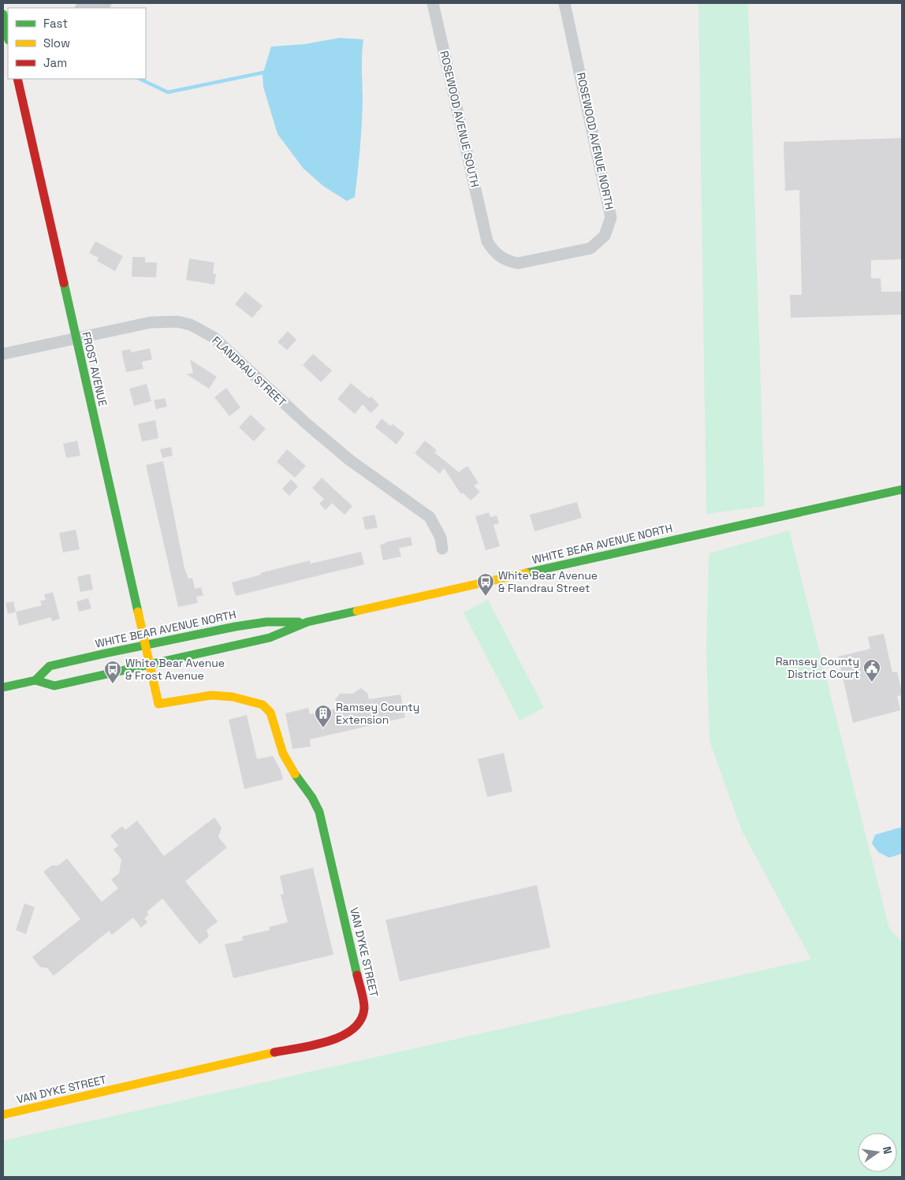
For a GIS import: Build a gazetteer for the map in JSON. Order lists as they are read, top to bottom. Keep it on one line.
{"streets":{"street":["ROSEWOOD AVENUE SOUTH","ROSEWOOD AVENUE NORTH","FROST AVENUE","FLANDRAU STREET","WHITE BEAR AVENUE NORTH","VAN DYKE STREET"]},"crossings":[["ROSEWOOD AVENUE SOUTH","ROSEWOOD AVENUE NORTH"],["FROST AVENUE","FLANDRAU STREET"],["FROST AVENUE","WHITE BEAR AVENUE NORTH"],["FROST AVENUE","VAN DYKE STREET"],["WHITE BEAR AVENUE NORTH","VAN DYKE STREET"]],"places":{"bus stop":["White Bear Avenue & Flandrau Street","White Bear Avenue & Frost Avenue"],"public building":["Ramsey County District Court"],"building":["Ramsey County Extension"]},"legend":["Fast","Slow","Jam"],"north":"right"}
